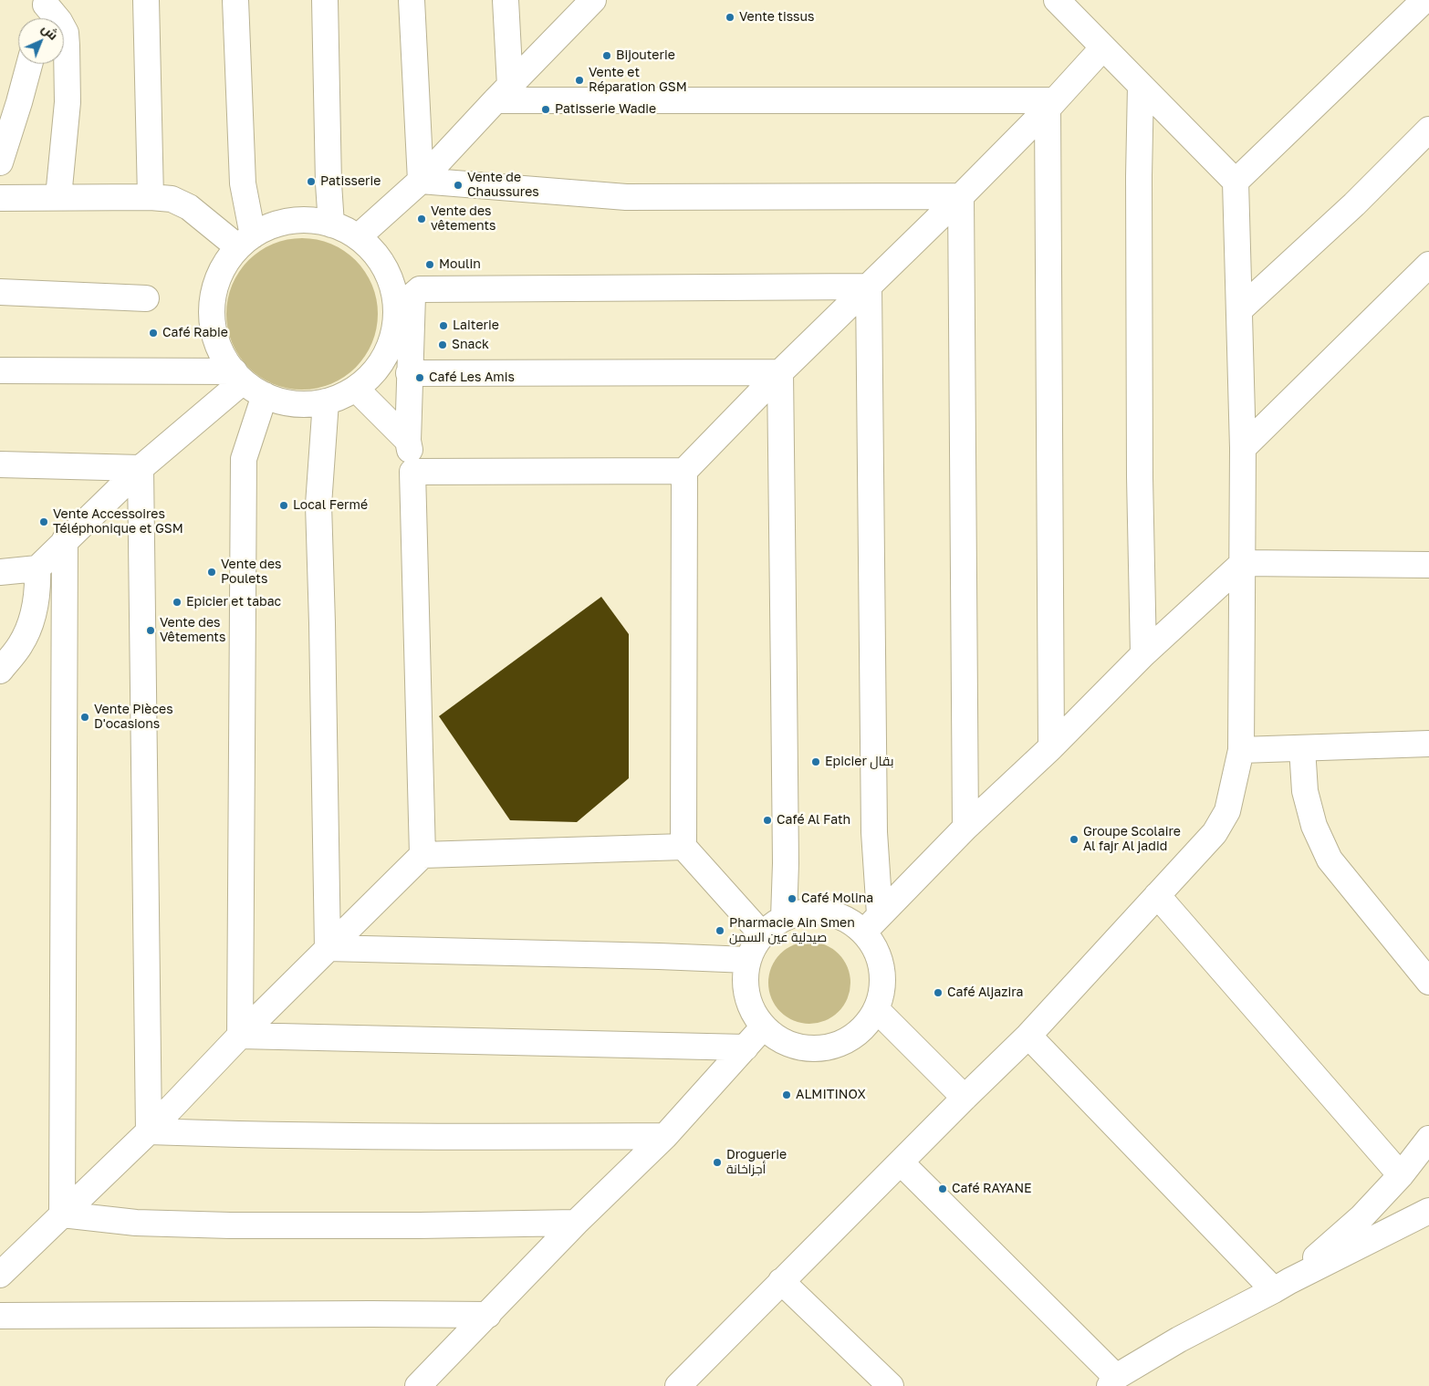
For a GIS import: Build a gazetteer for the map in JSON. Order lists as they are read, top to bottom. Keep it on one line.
{"places":["Vente tissus","Bijouterie","Vente et Réparation GSM","Patisserie Wadie","Patisserie","Vente de Chaussures","Vente des vêtements","Moulin","Laiterie","Café Rabie","Snack","Café Les Amis","Local Fermé","Vente Accessoires Téléphonique et GSM","Vente des Poulets","Epicier et tabac","Vente des Vêtements","Vente Pièces D'ocasions","Epicier بقال","Café Al Fath","Groupe Scolaire Al fajr Al jadid","Café Molina","Pharmacie Ain Smen صيدلية عين السمن","Café Aljazira","ALMITINOX","Droguerie أجزاخانة","Café RAYANE"],"north":"top right"}
